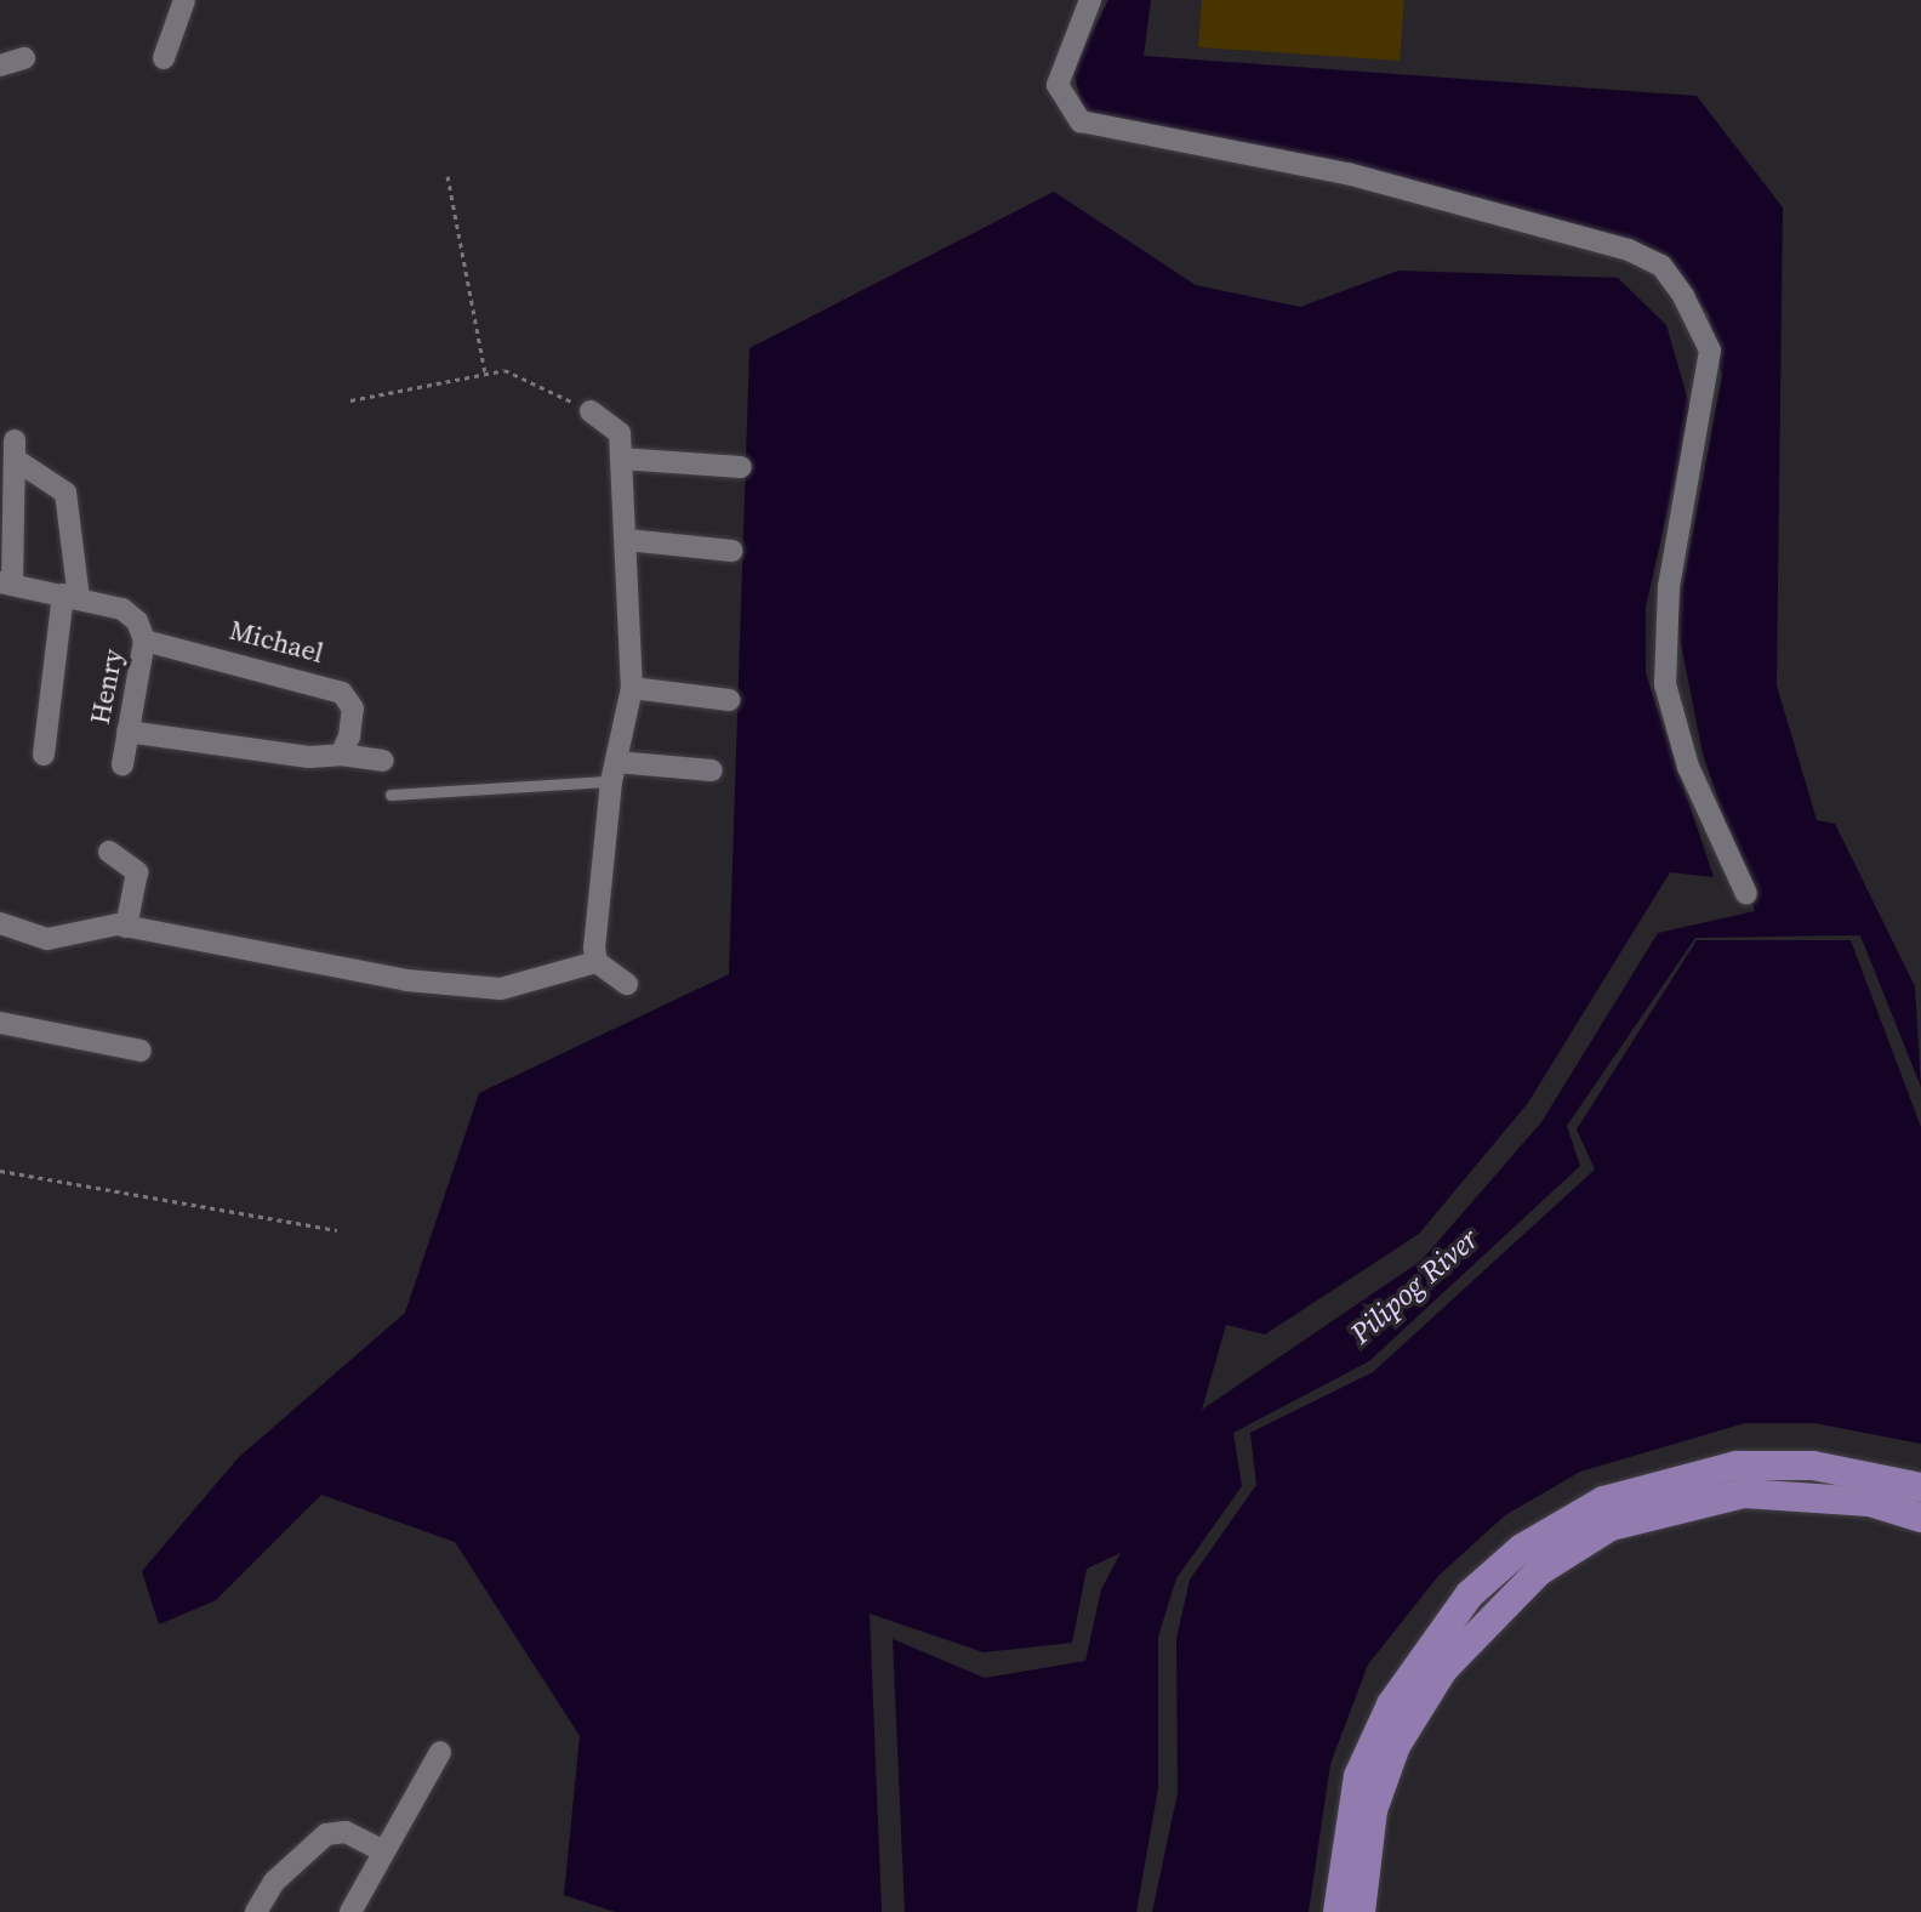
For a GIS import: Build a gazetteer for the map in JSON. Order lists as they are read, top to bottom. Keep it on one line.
{"streets":{"street":["Michael","Henry"]},"crossings":[["Michael","Henry"]],"water":["Pilipog River"]}
